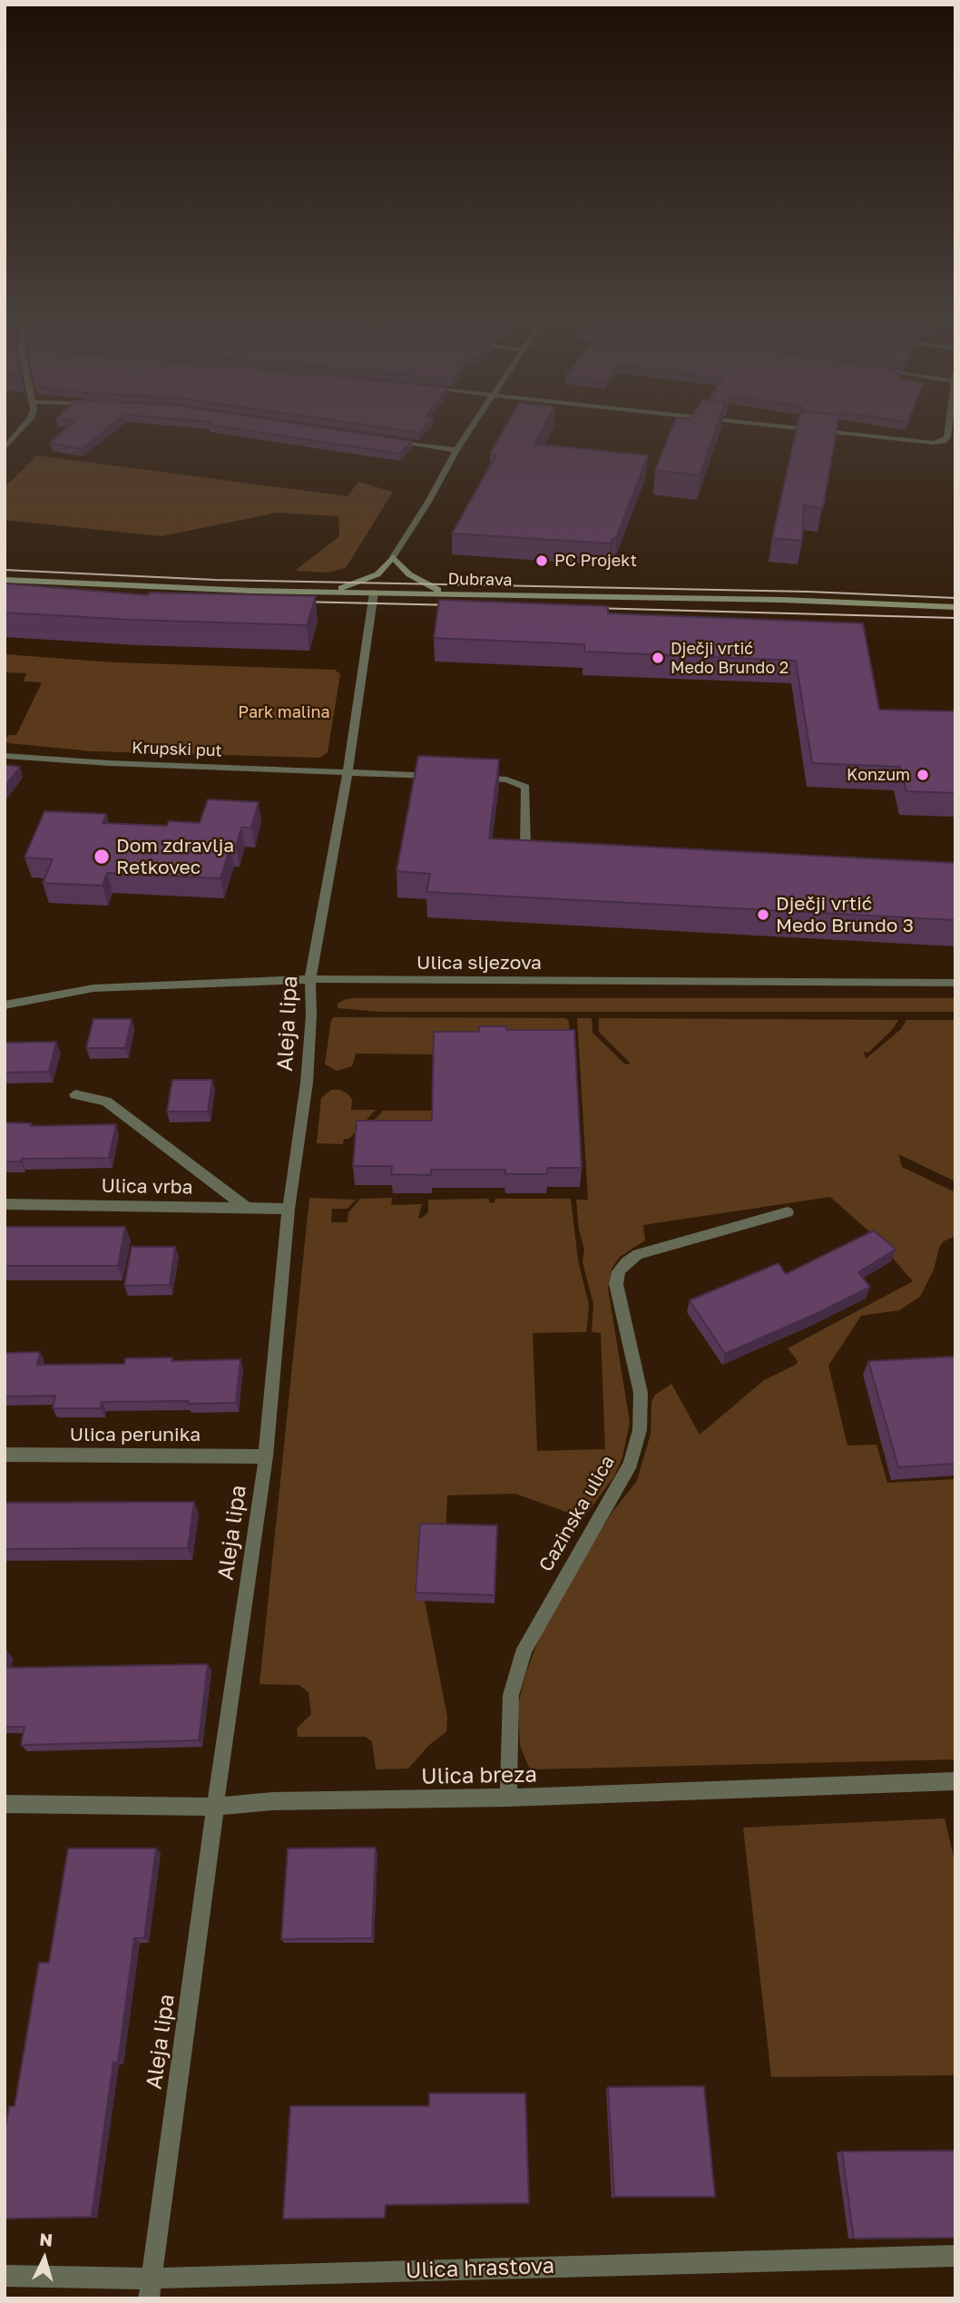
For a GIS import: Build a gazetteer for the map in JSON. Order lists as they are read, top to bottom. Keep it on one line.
{"streets":{"main road":["Dubrava"],"street":["Krupski put","Ulica sljezova","Aleja lipa","Ulica vrba","Ulica perunika","Cazinska ulica","Ulica breza","Ulica hrastova"]},"crossings":[["Dubrava","Aleja lipa"],["Krupski put","Aleja lipa"],["Ulica sljezova","Aleja lipa"],["Aleja lipa","Ulica vrba"],["Aleja lipa","Ulica perunika"],["Aleja lipa","Ulica breza"],["Aleja lipa","Ulica hrastova"],["Cazinska ulica","Ulica breza"]],"parks":["Park malina"],"places":["PC Projekt","Dječji vrtić Medo Brundo 2","Konzum","Dom zdravlja Retkovec","Dječji vrtić Medo Brundo 3"],"north":"top"}
